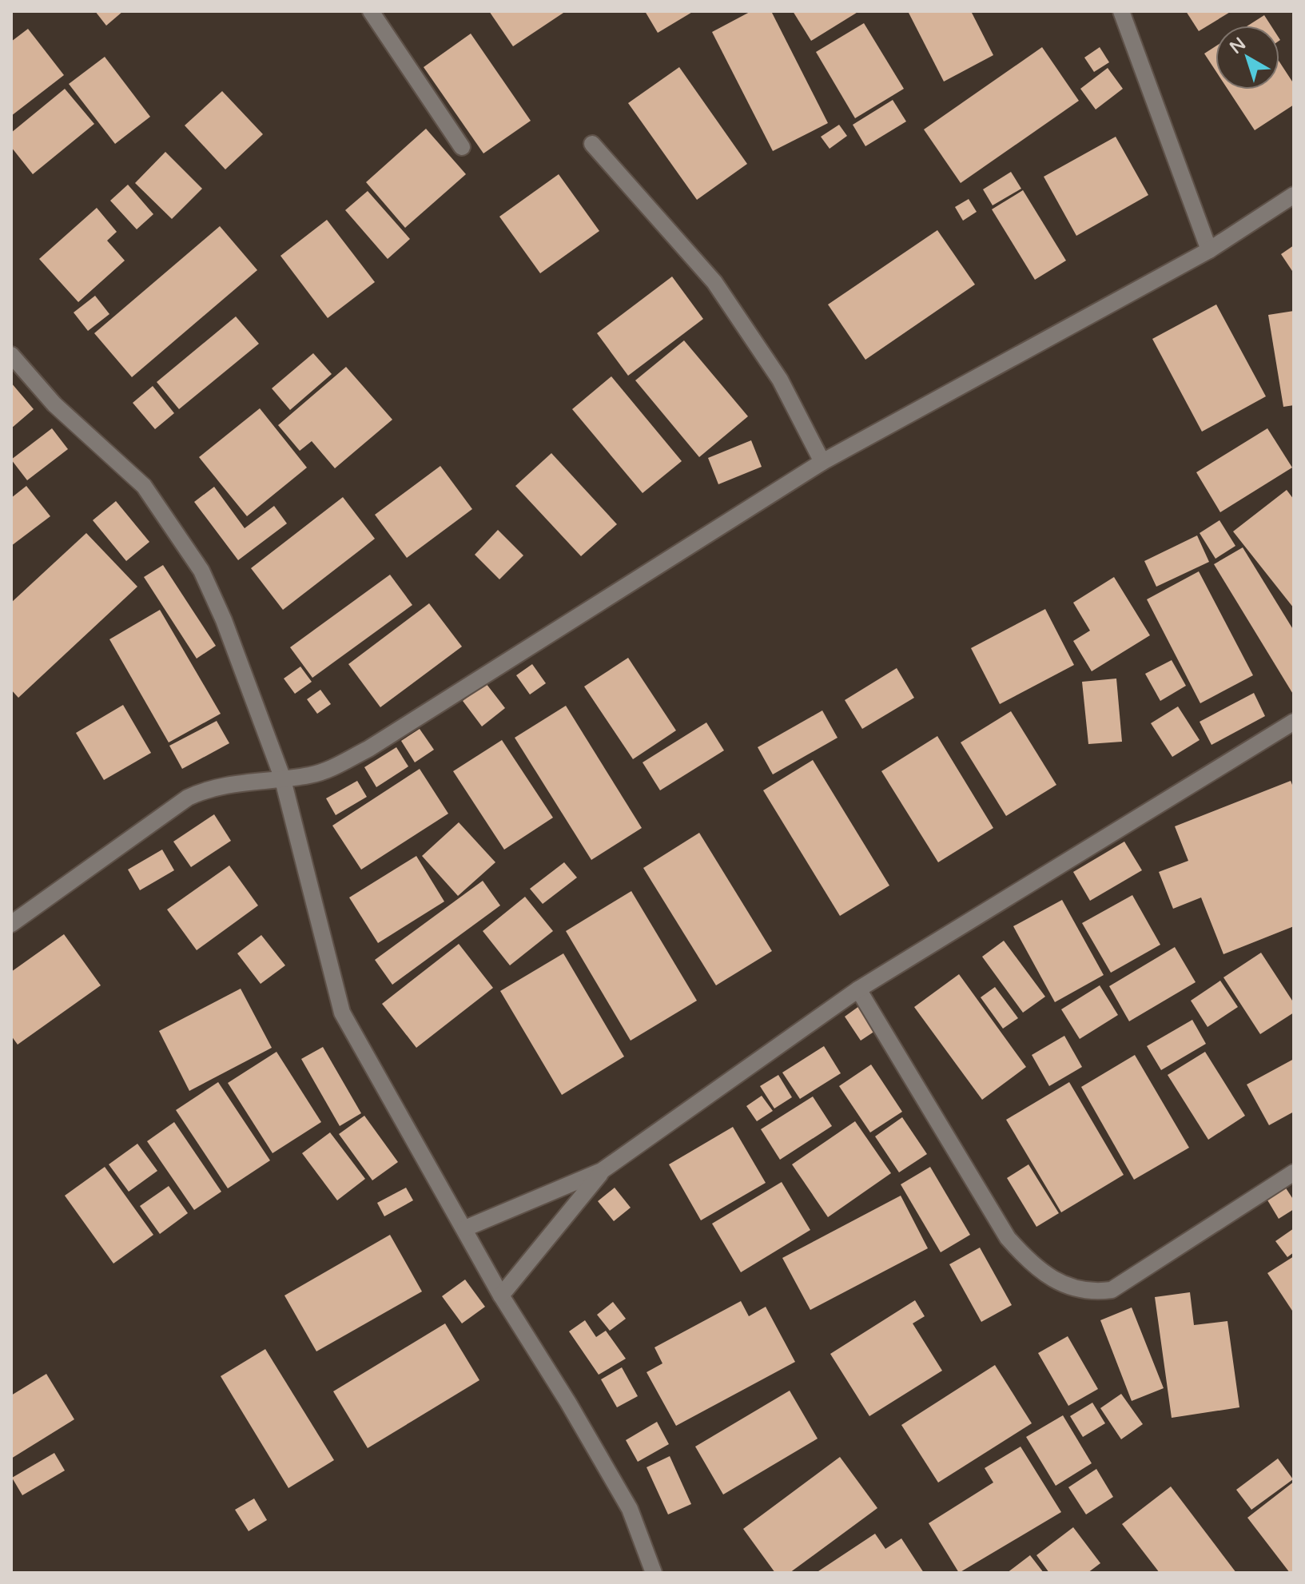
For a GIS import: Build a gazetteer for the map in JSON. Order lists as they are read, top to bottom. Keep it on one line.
{"north":"top left"}
